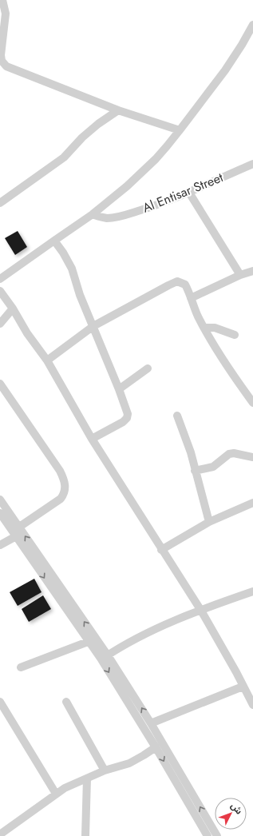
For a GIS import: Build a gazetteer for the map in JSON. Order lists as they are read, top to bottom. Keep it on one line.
{"streets":{"street":["Al Entisar Street"]},"north":"top right"}
